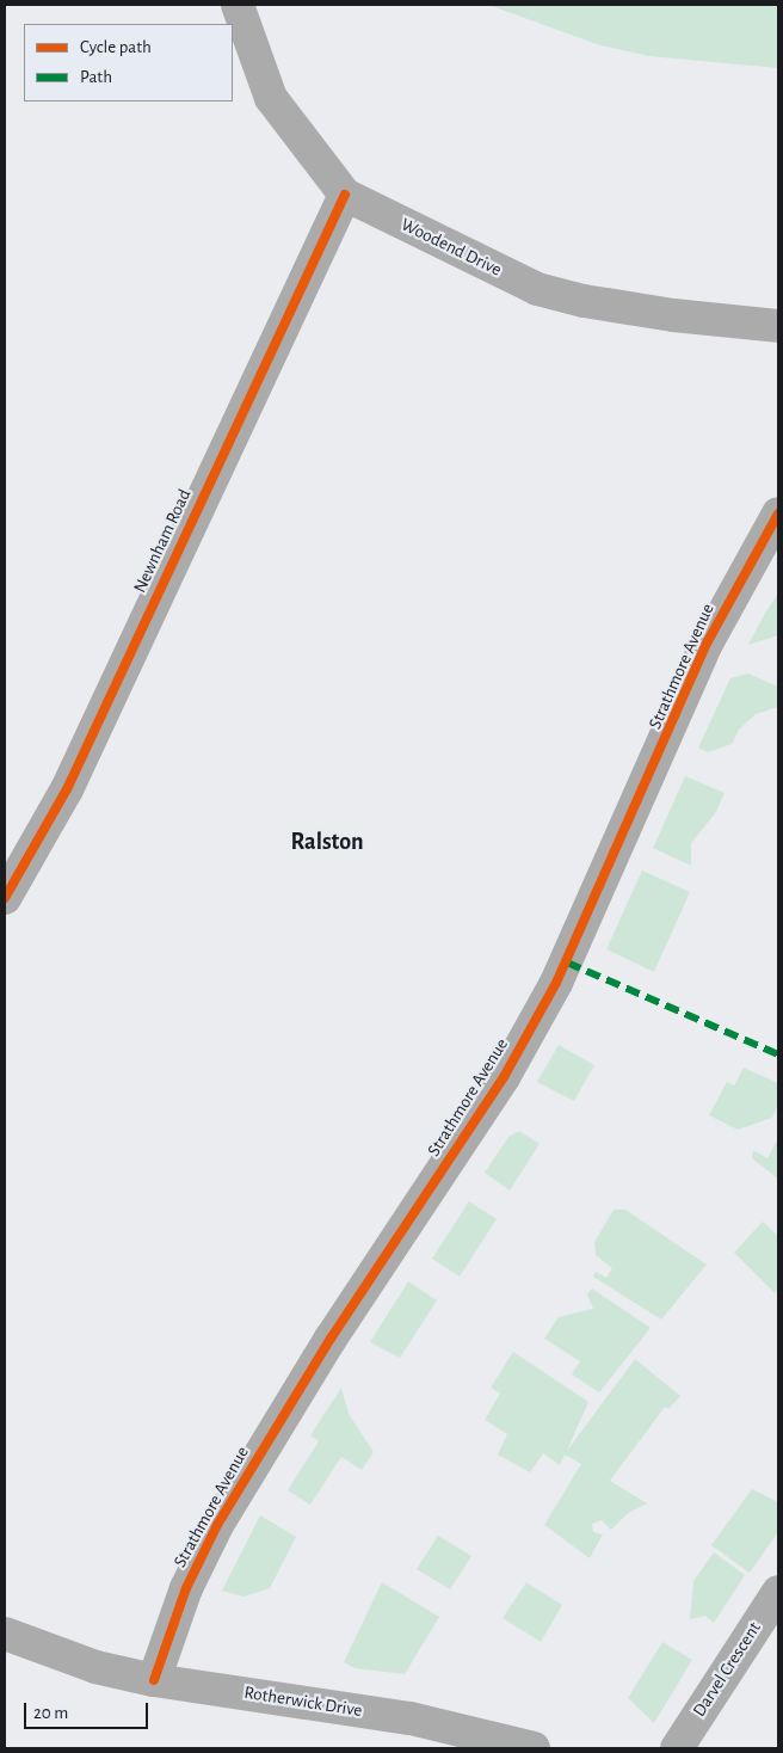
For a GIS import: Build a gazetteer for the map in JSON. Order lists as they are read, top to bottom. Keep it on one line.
{"streets":{"street":["Woodend Drive","Newnham Road","Strathmore Avenue","Darvel Crescent","Rotherwick Drive"]},"crossings":[["Woodend Drive","Newnham Road"],["Strathmore Avenue","Rotherwick Drive"]],"districts":["Ralston"],"legend":["Cycle path","Path"],"scale_bar":"20 m"}
